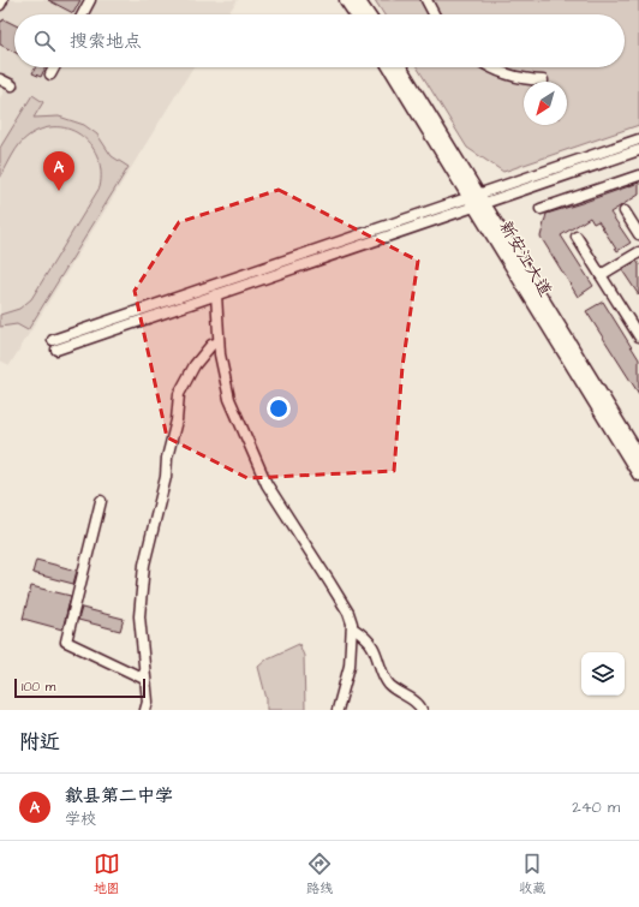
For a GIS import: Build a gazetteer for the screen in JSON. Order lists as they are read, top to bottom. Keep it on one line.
{"streets":{"main road":["新安江大道"]},"scale_bar":"100 m","north":"bottom left","page":{"search":"搜索地点","pins":"A","scale":"100 m","heading":"附近","list":[{"mark":"A","name":"歙县第二中学","note":"学校","value":"240 m"}],"nav":["地图","路线","收藏"]}}
